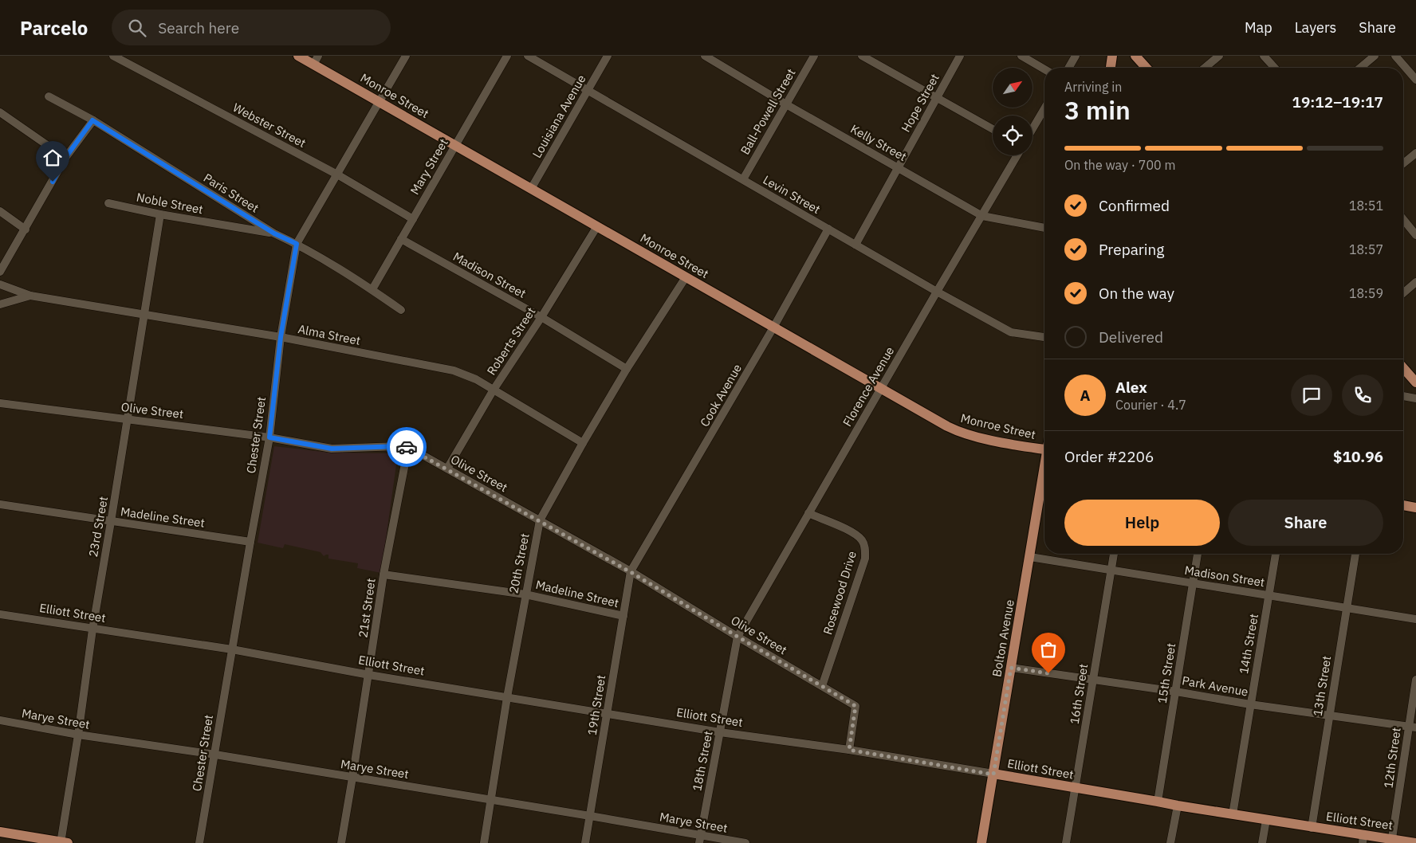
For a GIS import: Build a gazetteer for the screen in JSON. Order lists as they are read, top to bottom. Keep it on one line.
{"streets":{"main road":["Monroe Street","Elliott Street","Bolton Avenue"],"street":["Hope Street","Ball-Powell Street","Louisiana Avenue","Webster Street","Kelly Street","Mary Street","Paris Street","Levin Street","Noble Street","Madison Street","Alma Street","Roberts Street","Florence Avenue","Cook Avenue","Olive Street","Chester Street","Madeline Street","23rd Street","20th Street","Rosewood Drive","21st Street","14th Street","15th Street","Park Avenue","13th Street","16th Street","19th Street","Marye Street","12th Street","18th Street"]},"crossings":[["Monroe Street","Louisiana Avenue"],["Monroe Street","Mary Street"],["Monroe Street","Roberts Street"],["Monroe Street","Florence Avenue"],["Monroe Street","Cook Avenue"],["Monroe Street","Chester Street"],["Monroe Street","20th Street"],["Hope Street","Kelly Street"],["Hope Street","Levin Street"],["Ball-Powell Street","Kelly Street"],["Ball-Powell Street","Levin Street"],["Louisiana Avenue","Levin Street"],["Webster Street","Mary Street"],["Webster Street","Chester Street"],["Kelly Street","Florence Avenue"],["Mary Street","Paris Street"],["Mary Street","Madison Street"],["Paris Street","Noble Street"],["Paris Street","Chester Street"],["Levin Street","Florence Avenue"],["Levin Street","Cook Avenue"],["Noble Street","23rd Street"],["Madison Street","Roberts Street"],["Madison Street","20th Street"],["Madison Street","Bolton Avenue"],["Madison Street","14th Street"],["Madison Street","15th Street"],["Madison Street","13th Street"],["Madison Street","16th Street"],["Alma Street","Roberts Street"],["Alma Street","Chester Street"],["Alma Street","23rd Street"],["Alma Street","20th Street"],["Roberts Street","Olive Street"],["Florence Avenue","Olive Street"],["Florence Avenue","Rosewood Drive"],["Florence Avenue","18th Street"],["Cook Avenue","Olive Street"],["Cook Avenue","19th Street"],["Olive Street","Chester Street"],["Olive Street","23rd Street"],["Olive Street","20th Street"],["Olive Street","Rosewood Drive"],["Olive Street","21st Street"],["Olive Street","Elliott Street"],["Olive Street","19th Street"],["Olive Street","18th Street"],["Chester Street","Madeline Street"],["Chester Street","Elliott Street"],["Chester Street","Marye Street"],["Madeline Street","23rd Street"],["Madeline Street","20th Street"],["Madeline Street","21st Street"],["Madeline Street","19th Street"],["23rd Street","Elliott Street"],["23rd Street","Marye Street"],["20th Street","Elliott Street"],["20th Street","Marye Street"],["21st Street","Elliott Street"],["21st Street","Marye Street"],["Elliott Street","Bolton Avenue"],["Elliott Street","14th Street"],["Elliott Street","15th Street"],["Elliott Street","13th Street"],["Elliott Street","16th Street"],["Elliott Street","19th Street"],["Elliott Street","12th Street"],["Elliott Street","18th Street"],["Bolton Avenue","Park Avenue"],["14th Street","Park Avenue"],["15th Street","Park Avenue"],["Park Avenue","13th Street"],["Park Avenue","16th Street"],["Park Avenue","12th Street"],["19th Street","Marye Street"],["Marye Street","18th Street"]],"north":"top right","page":{"header":"Parcelo","search":"Search here","nav":["Map","Layers","Share"],"heading":["3 min","Arriving in","19:12–19:17"],"panel":["Alex","Courier · 4.7","Order #2206","$10.96"],"bar":"On the way · 700 m","list":[["Confirmed","18:51"],["Preparing","18:57"],["On the way","18:59"],"Delivered"],"round":"A","buttons":["Help","Share"]}}
